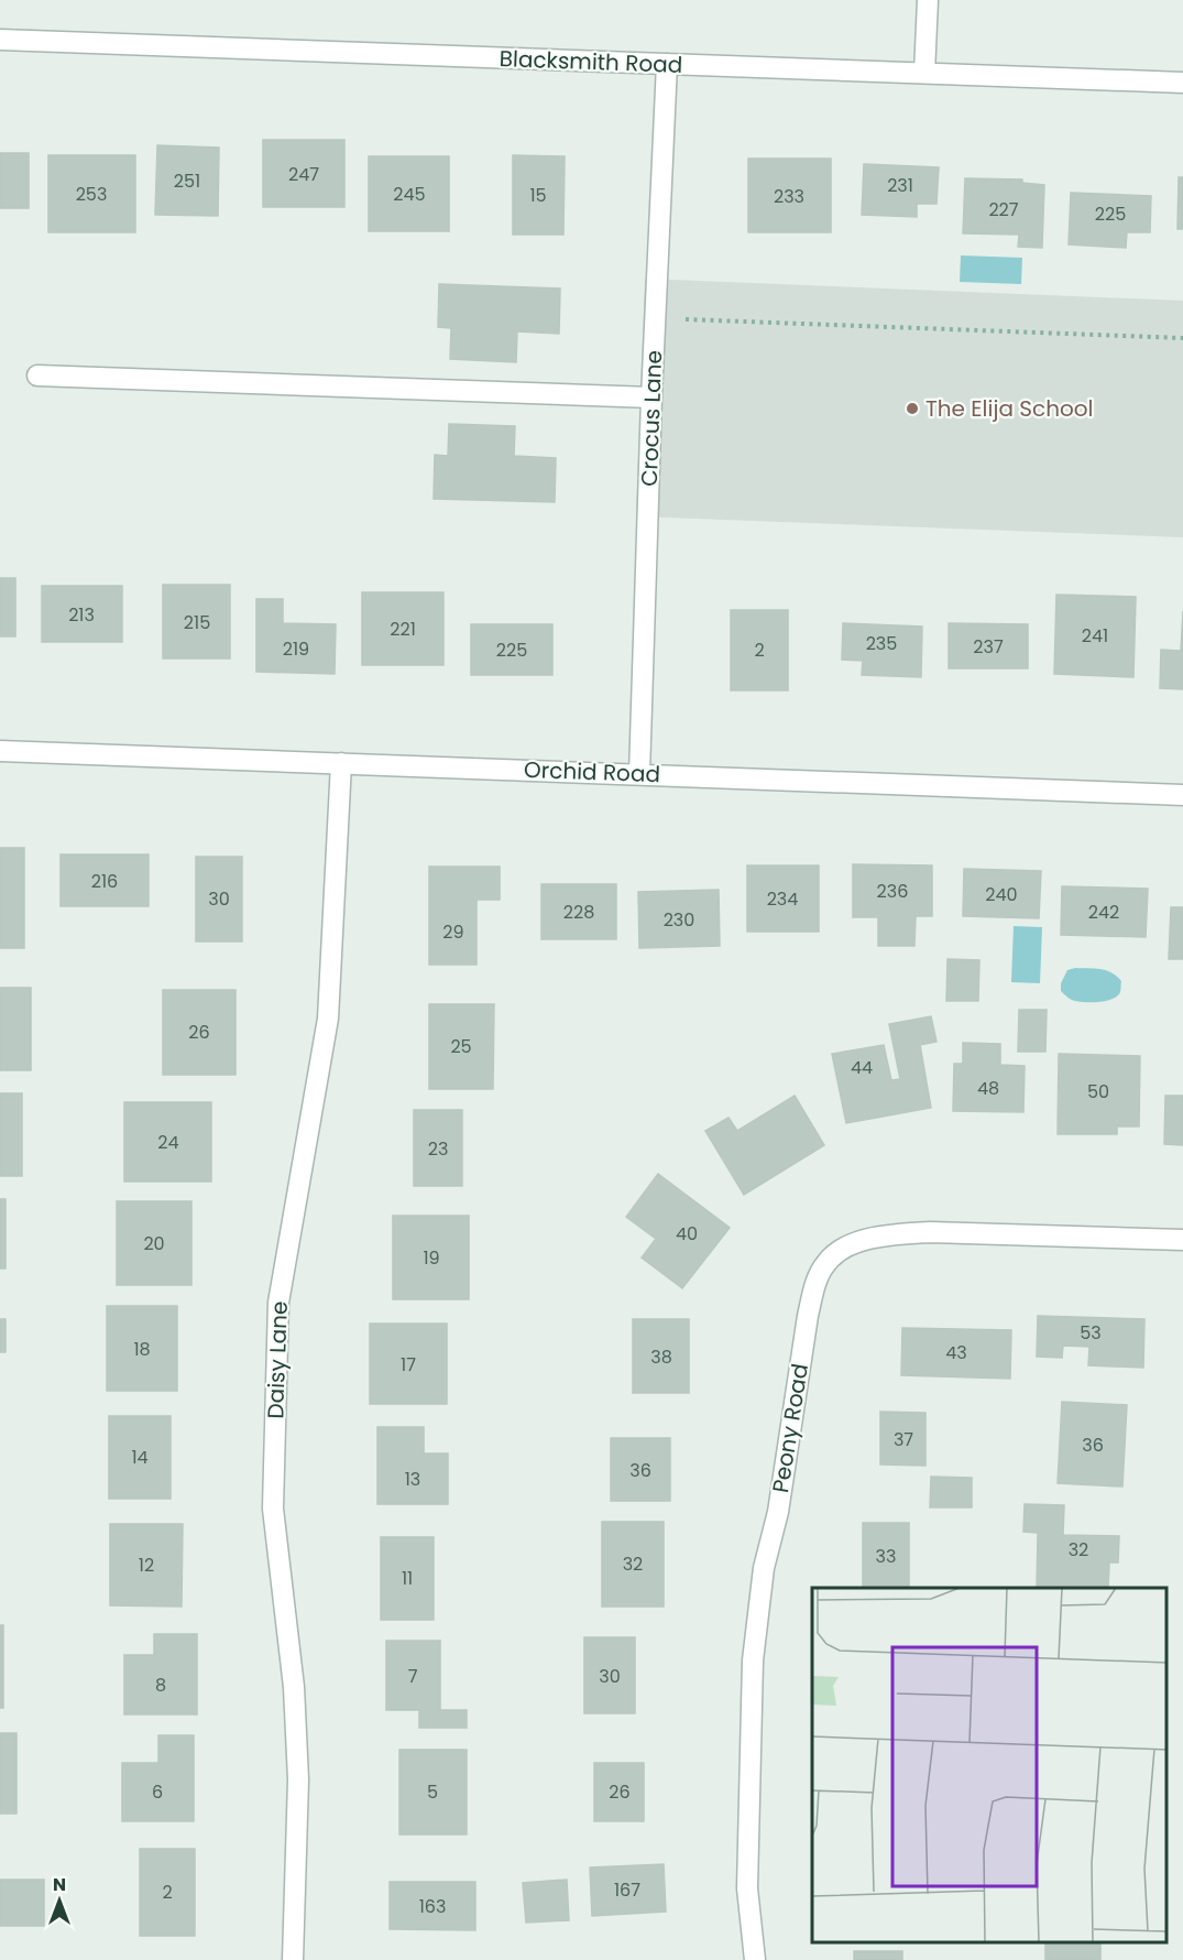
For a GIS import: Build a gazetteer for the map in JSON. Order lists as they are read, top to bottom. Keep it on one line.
{"streets":{"street":["Blacksmith Road","Crocus Lane","Orchid Road","Daisy Lane","Peony Road"]},"crossings":[["Blacksmith Road","Crocus Lane"],["Crocus Lane","Orchid Road"],["Orchid Road","Daisy Lane"]],"places":["The Elija School"],"house_numbers":["247","251","231","253","245","15","233","227","225","213","215","221","241","235","237","219","225","2","216","236","240","30","234","228","242","230","29","26","25","44","48","50","24","23","40","20","19","53","18","43","38","17","37","36","14","36","13","32","33","32","12","11","7","30","8","6","5","26","167","2","163"],"north":"top"}
